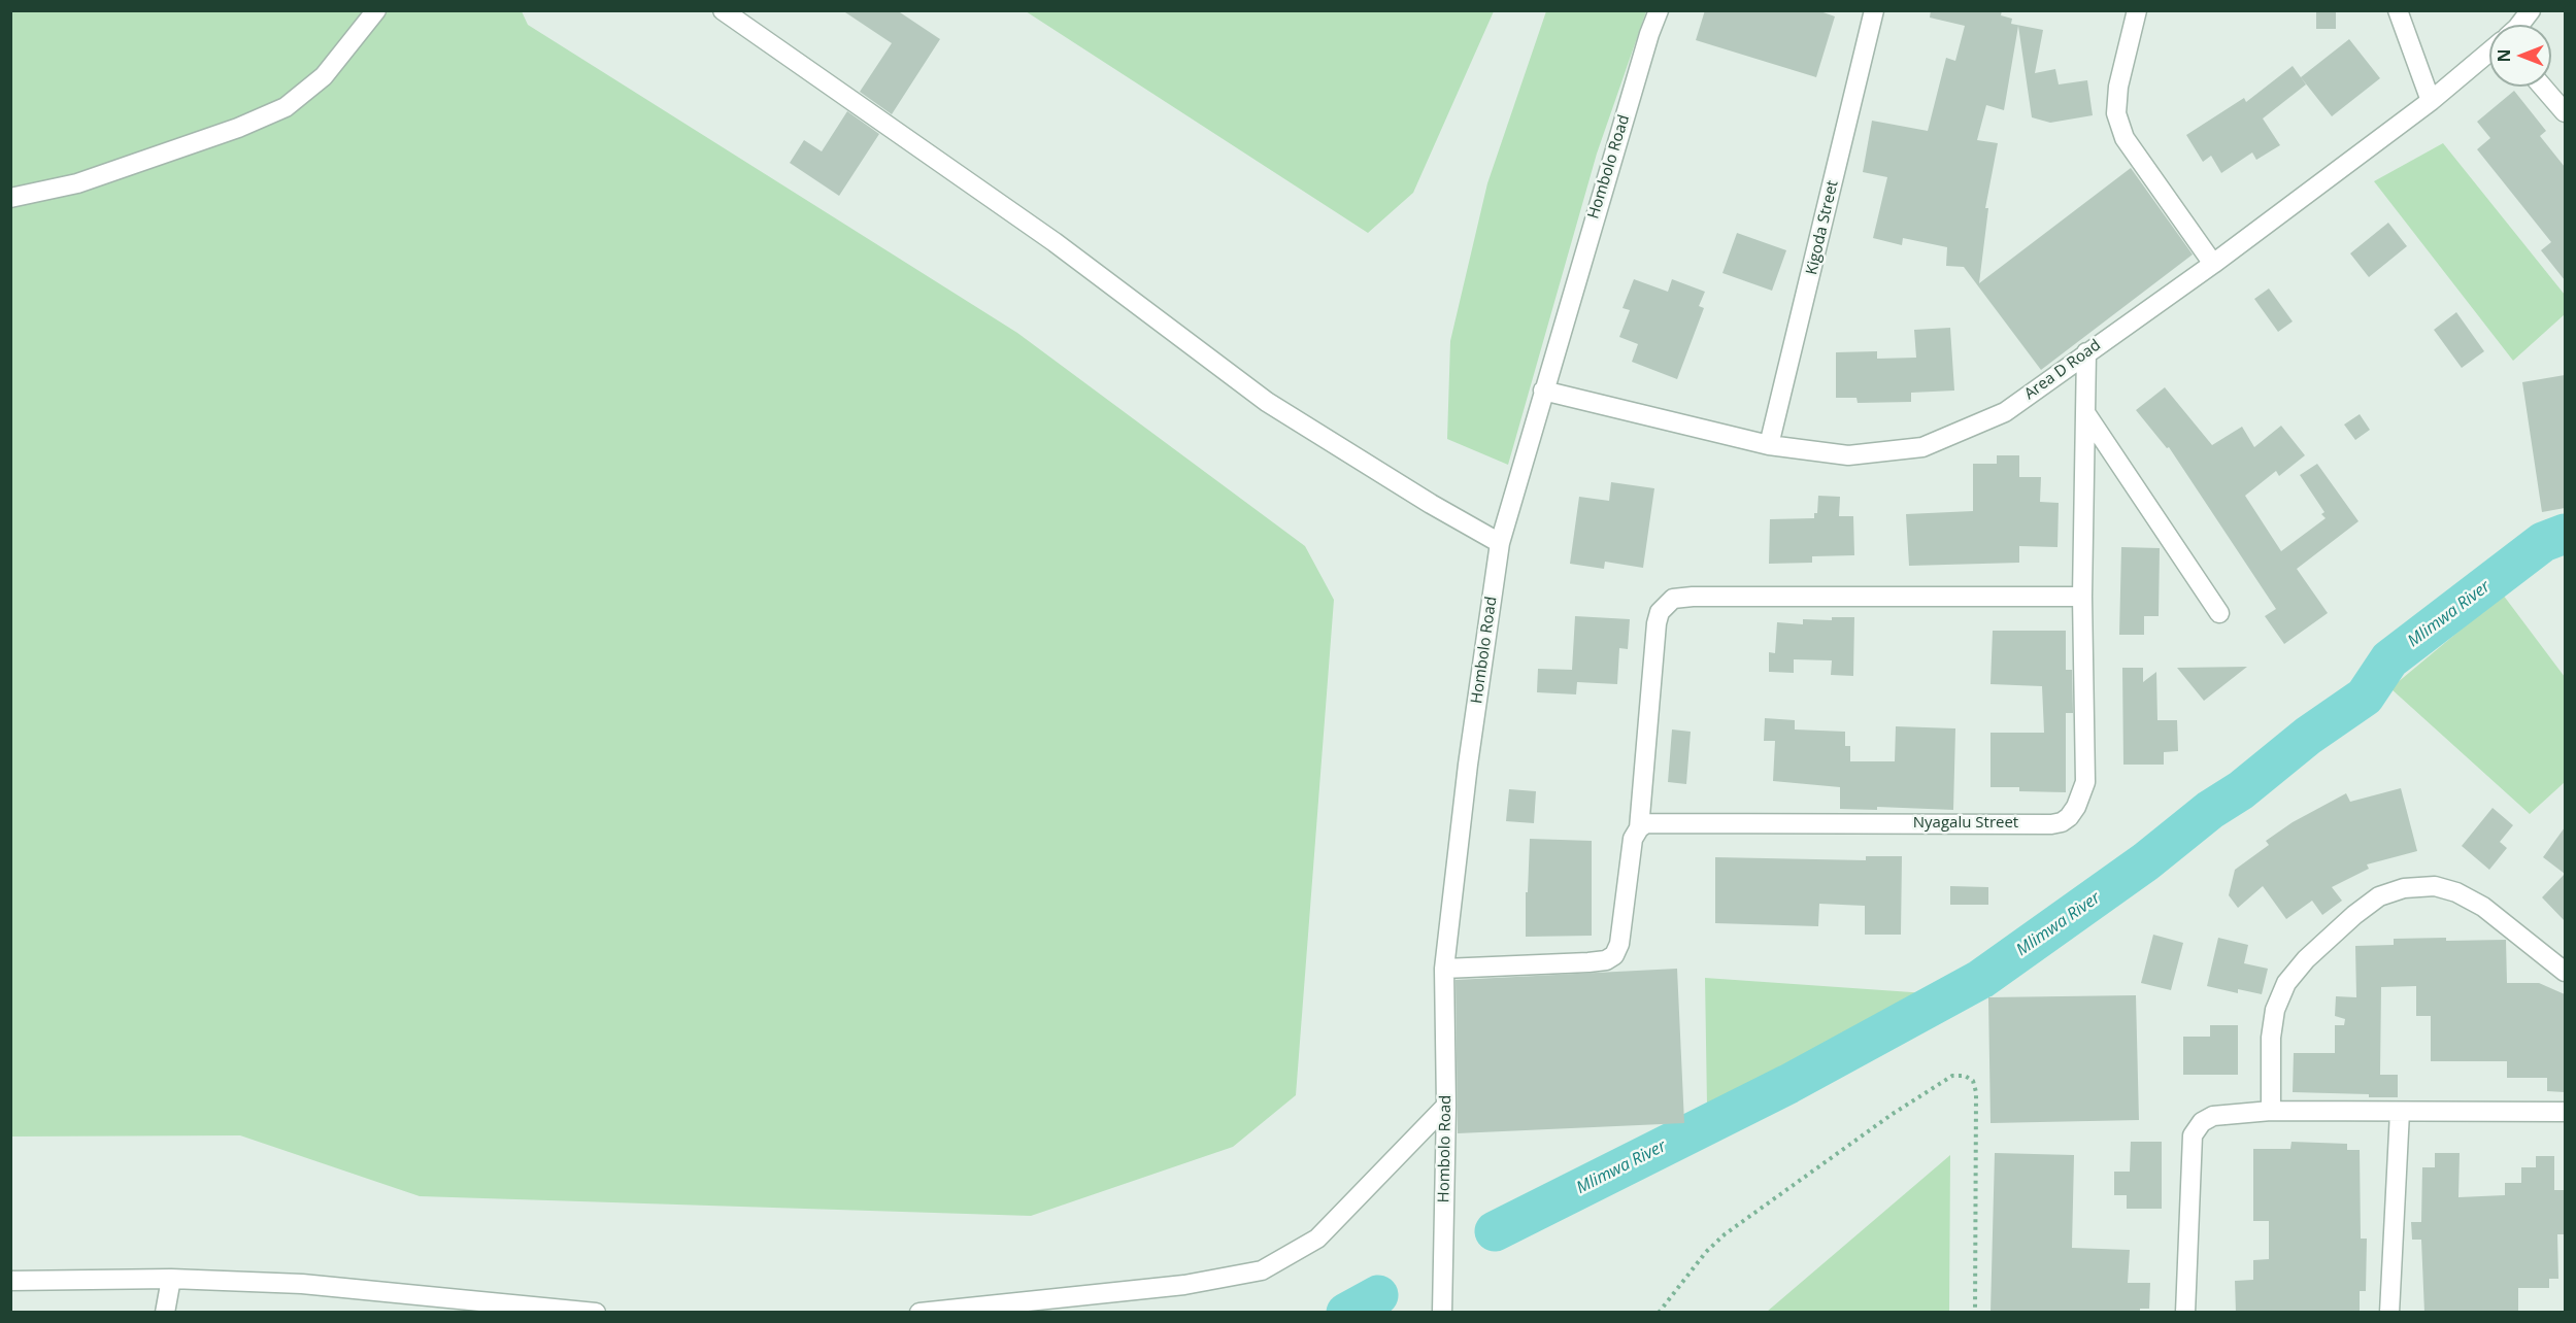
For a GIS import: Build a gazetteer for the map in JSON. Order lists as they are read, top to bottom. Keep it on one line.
{"streets":{"street":["Hombolo Road","Kigoda Street","Area D Road","Nyagalu Street"]},"crossings":[["Hombolo Road","Area D Road"],["Kigoda Street","Area D Road"],["Area D Road","Nyagalu Street"]],"water":["Mlimwa River"],"north":"left"}
